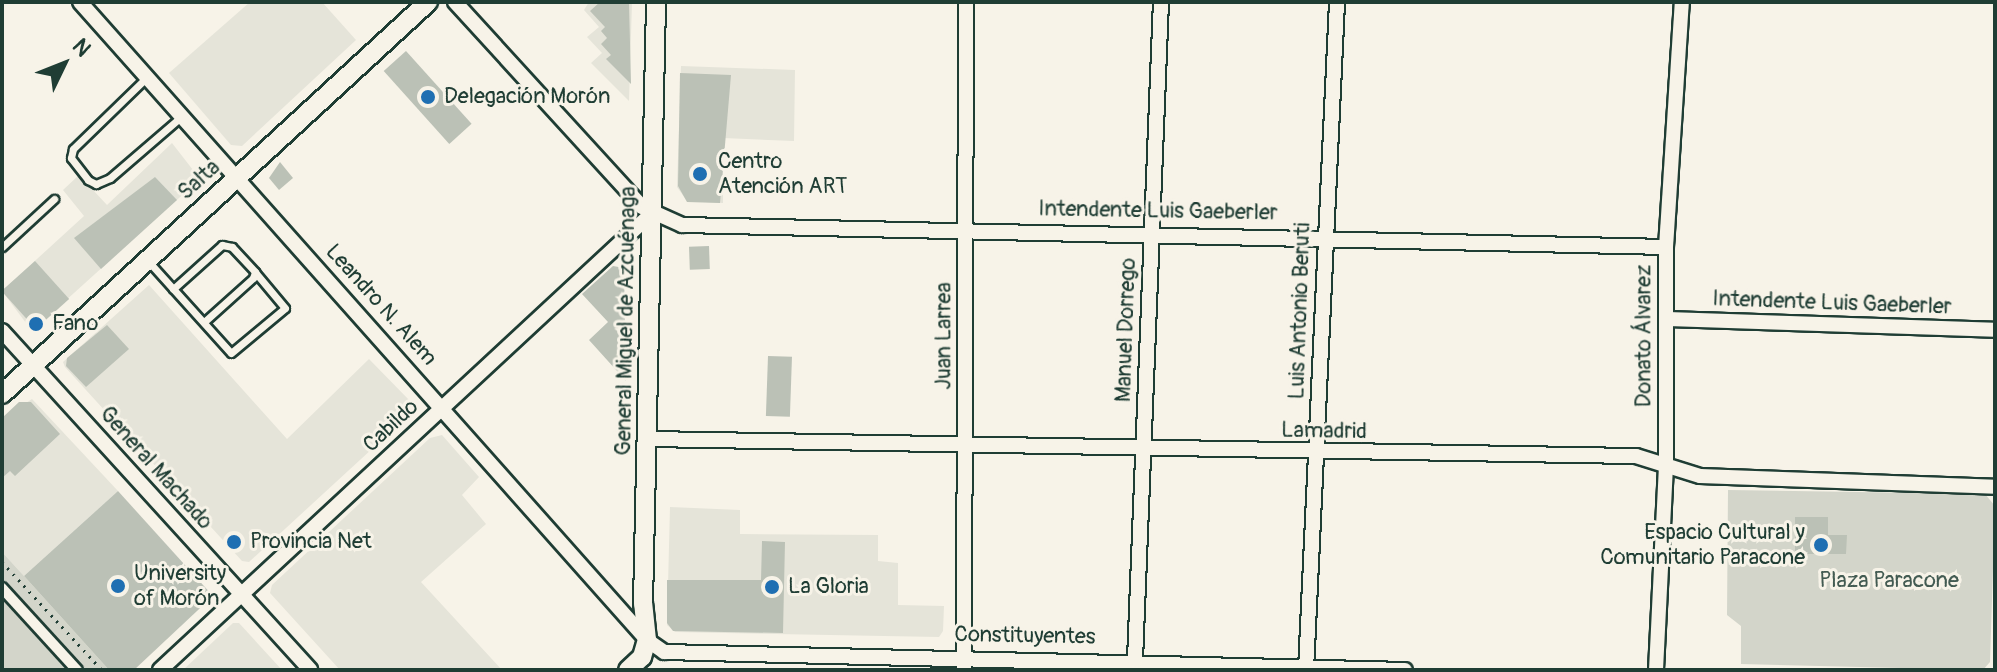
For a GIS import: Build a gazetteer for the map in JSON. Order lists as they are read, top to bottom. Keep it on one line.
{"streets":{"street":["Salta","Intendente Luis Gaeberler","Leandro N. Alem","Luis Antonio Beruti","General Miguel de Azcuénaga","Manuel Dorrego","Juan Larrea","Donato Álvarez","Cabildo","Lamadrid","General Machado","Constituyentes"]},"crossings":[["Salta","Leandro N. Alem"],["Salta","General Machado"],["Intendente Luis Gaeberler","Luis Antonio Beruti"],["Intendente Luis Gaeberler","General Miguel de Azcuénaga"],["Intendente Luis Gaeberler","Manuel Dorrego"],["Intendente Luis Gaeberler","Juan Larrea"],["Intendente Luis Gaeberler","Donato Álvarez"],["Intendente Luis Gaeberler","Cabildo"],["Leandro N. Alem","General Miguel de Azcuénaga"],["Leandro N. Alem","Cabildo"],["Leandro N. Alem","Constituyentes"],["Luis Antonio Beruti","Lamadrid"],["Luis Antonio Beruti","Constituyentes"],["General Miguel de Azcuénaga","Cabildo"],["General Miguel de Azcuénaga","Lamadrid"],["General Miguel de Azcuénaga","Constituyentes"],["Manuel Dorrego","Lamadrid"],["Manuel Dorrego","Constituyentes"],["Juan Larrea","Lamadrid"],["Juan Larrea","Constituyentes"],["Donato Álvarez","Lamadrid"],["Cabildo","General Machado"]],"parks":["Plaza Paracone"],"places":["Delegación Morón","Centro Atención ART","Fano","Provincia Net","Espacio Cultural y Comunitario Paracone","University of Morón","La Gloria"],"north":"top right"}
